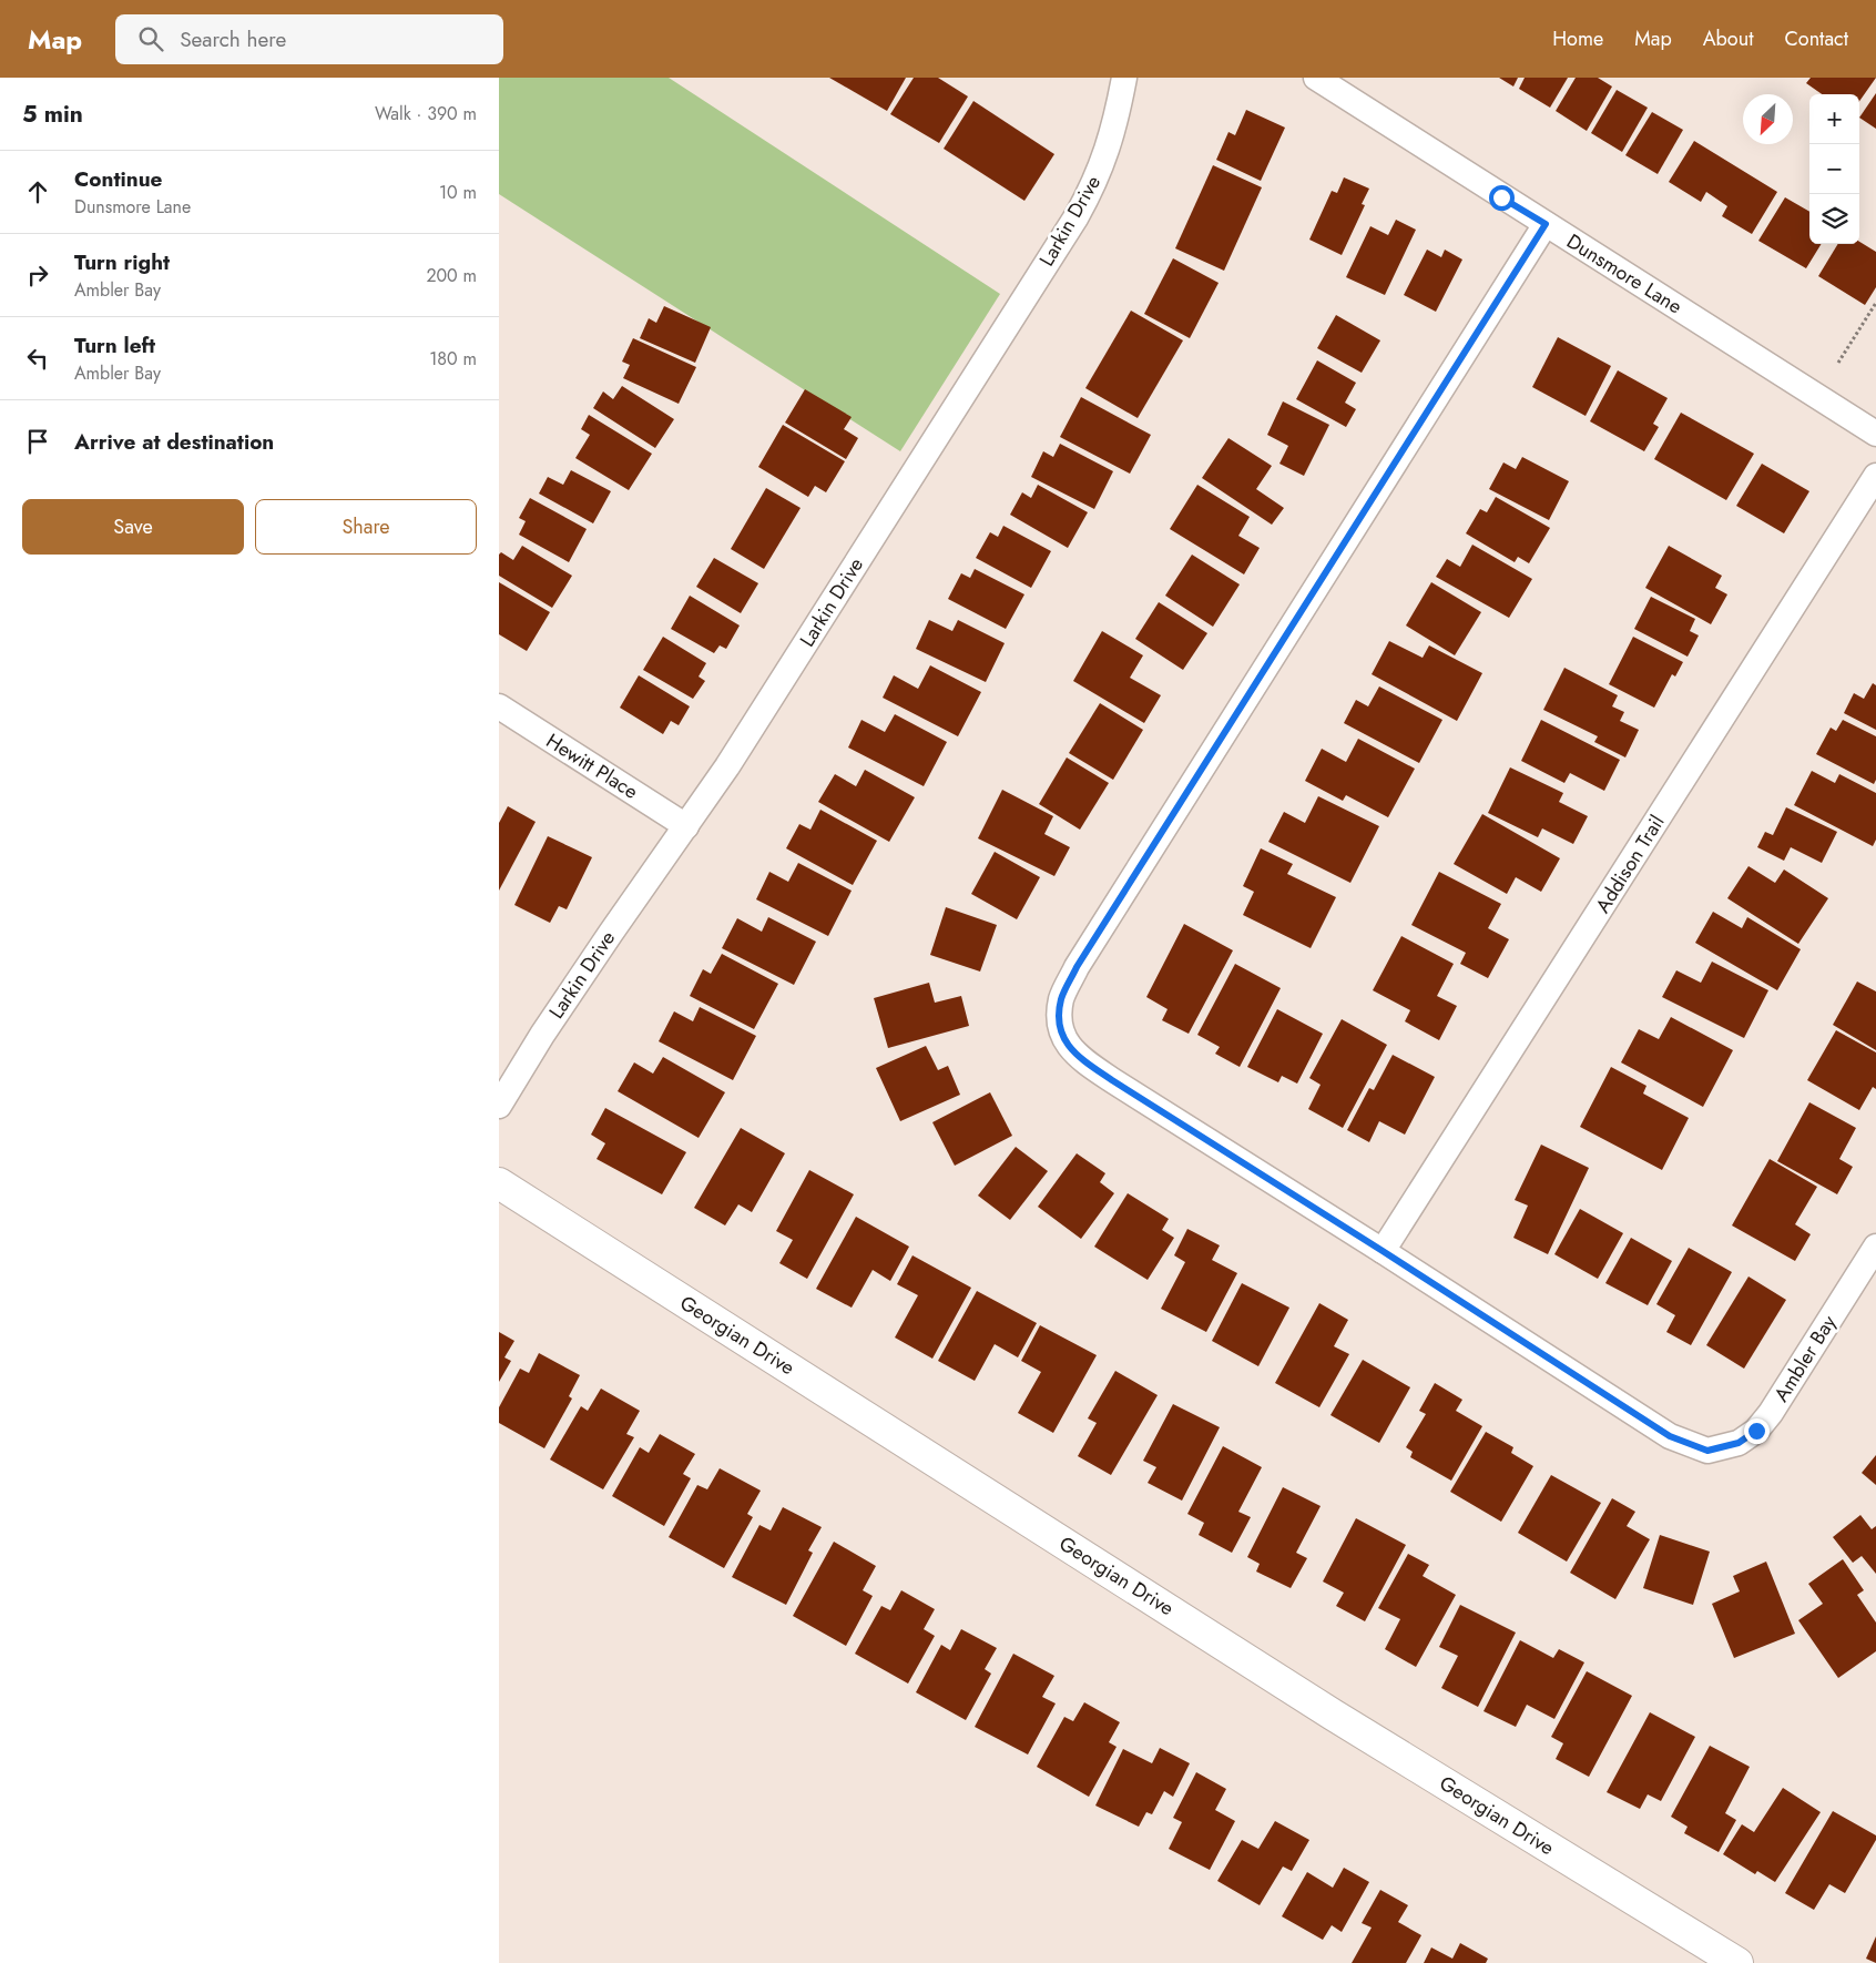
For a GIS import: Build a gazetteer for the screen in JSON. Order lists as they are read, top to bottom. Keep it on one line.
{"streets":{"main road":["Georgian Drive"],"street":["Larkin Drive","Dunsmore Lane","Hewitt Place","Addison Trail","Ambler Bay"]},"crossings":[["Larkin Drive","Hewitt Place"],["Dunsmore Lane","Ambler Bay"],["Addison Trail","Ambler Bay"]],"north":"bottom left","page":{"header":"Map","search":"Search here","nav":["Home","Map","About","Contact"],"heading":["5 min","Walk · 390 m"],"map_buttons":["+","−"],"list":[["Continue","Dunsmore Lane","10 m"],["Turn right","Ambler Bay","200 m"],["Turn left","Ambler Bay","180 m"],"Arrive at destination"],"buttons":["Save","Share"]}}
